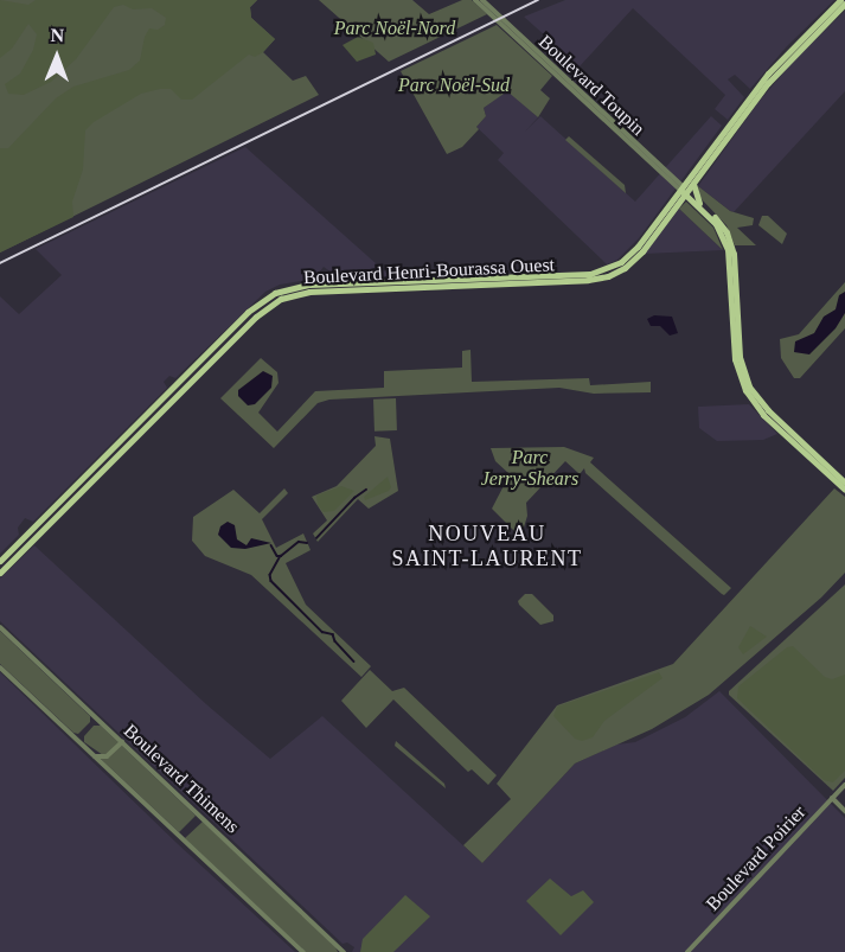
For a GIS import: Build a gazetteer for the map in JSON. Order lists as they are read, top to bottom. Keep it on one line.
{"streets":{"main road":["Boulevard Henri-Bourassa Ouest"],"street":["Boulevard Toupin","Boulevard Thimens","Boulevard Poirier"]},"crossings":[["Boulevard Toupin","Boulevard Henri-Bourassa Ouest"]],"districts":["NOUVEAU SAINT-LAURENT"],"parks":["Parc Noël-Nord","Parc Noël-Sud","Parc Jerry-Shears"],"north":"top"}
